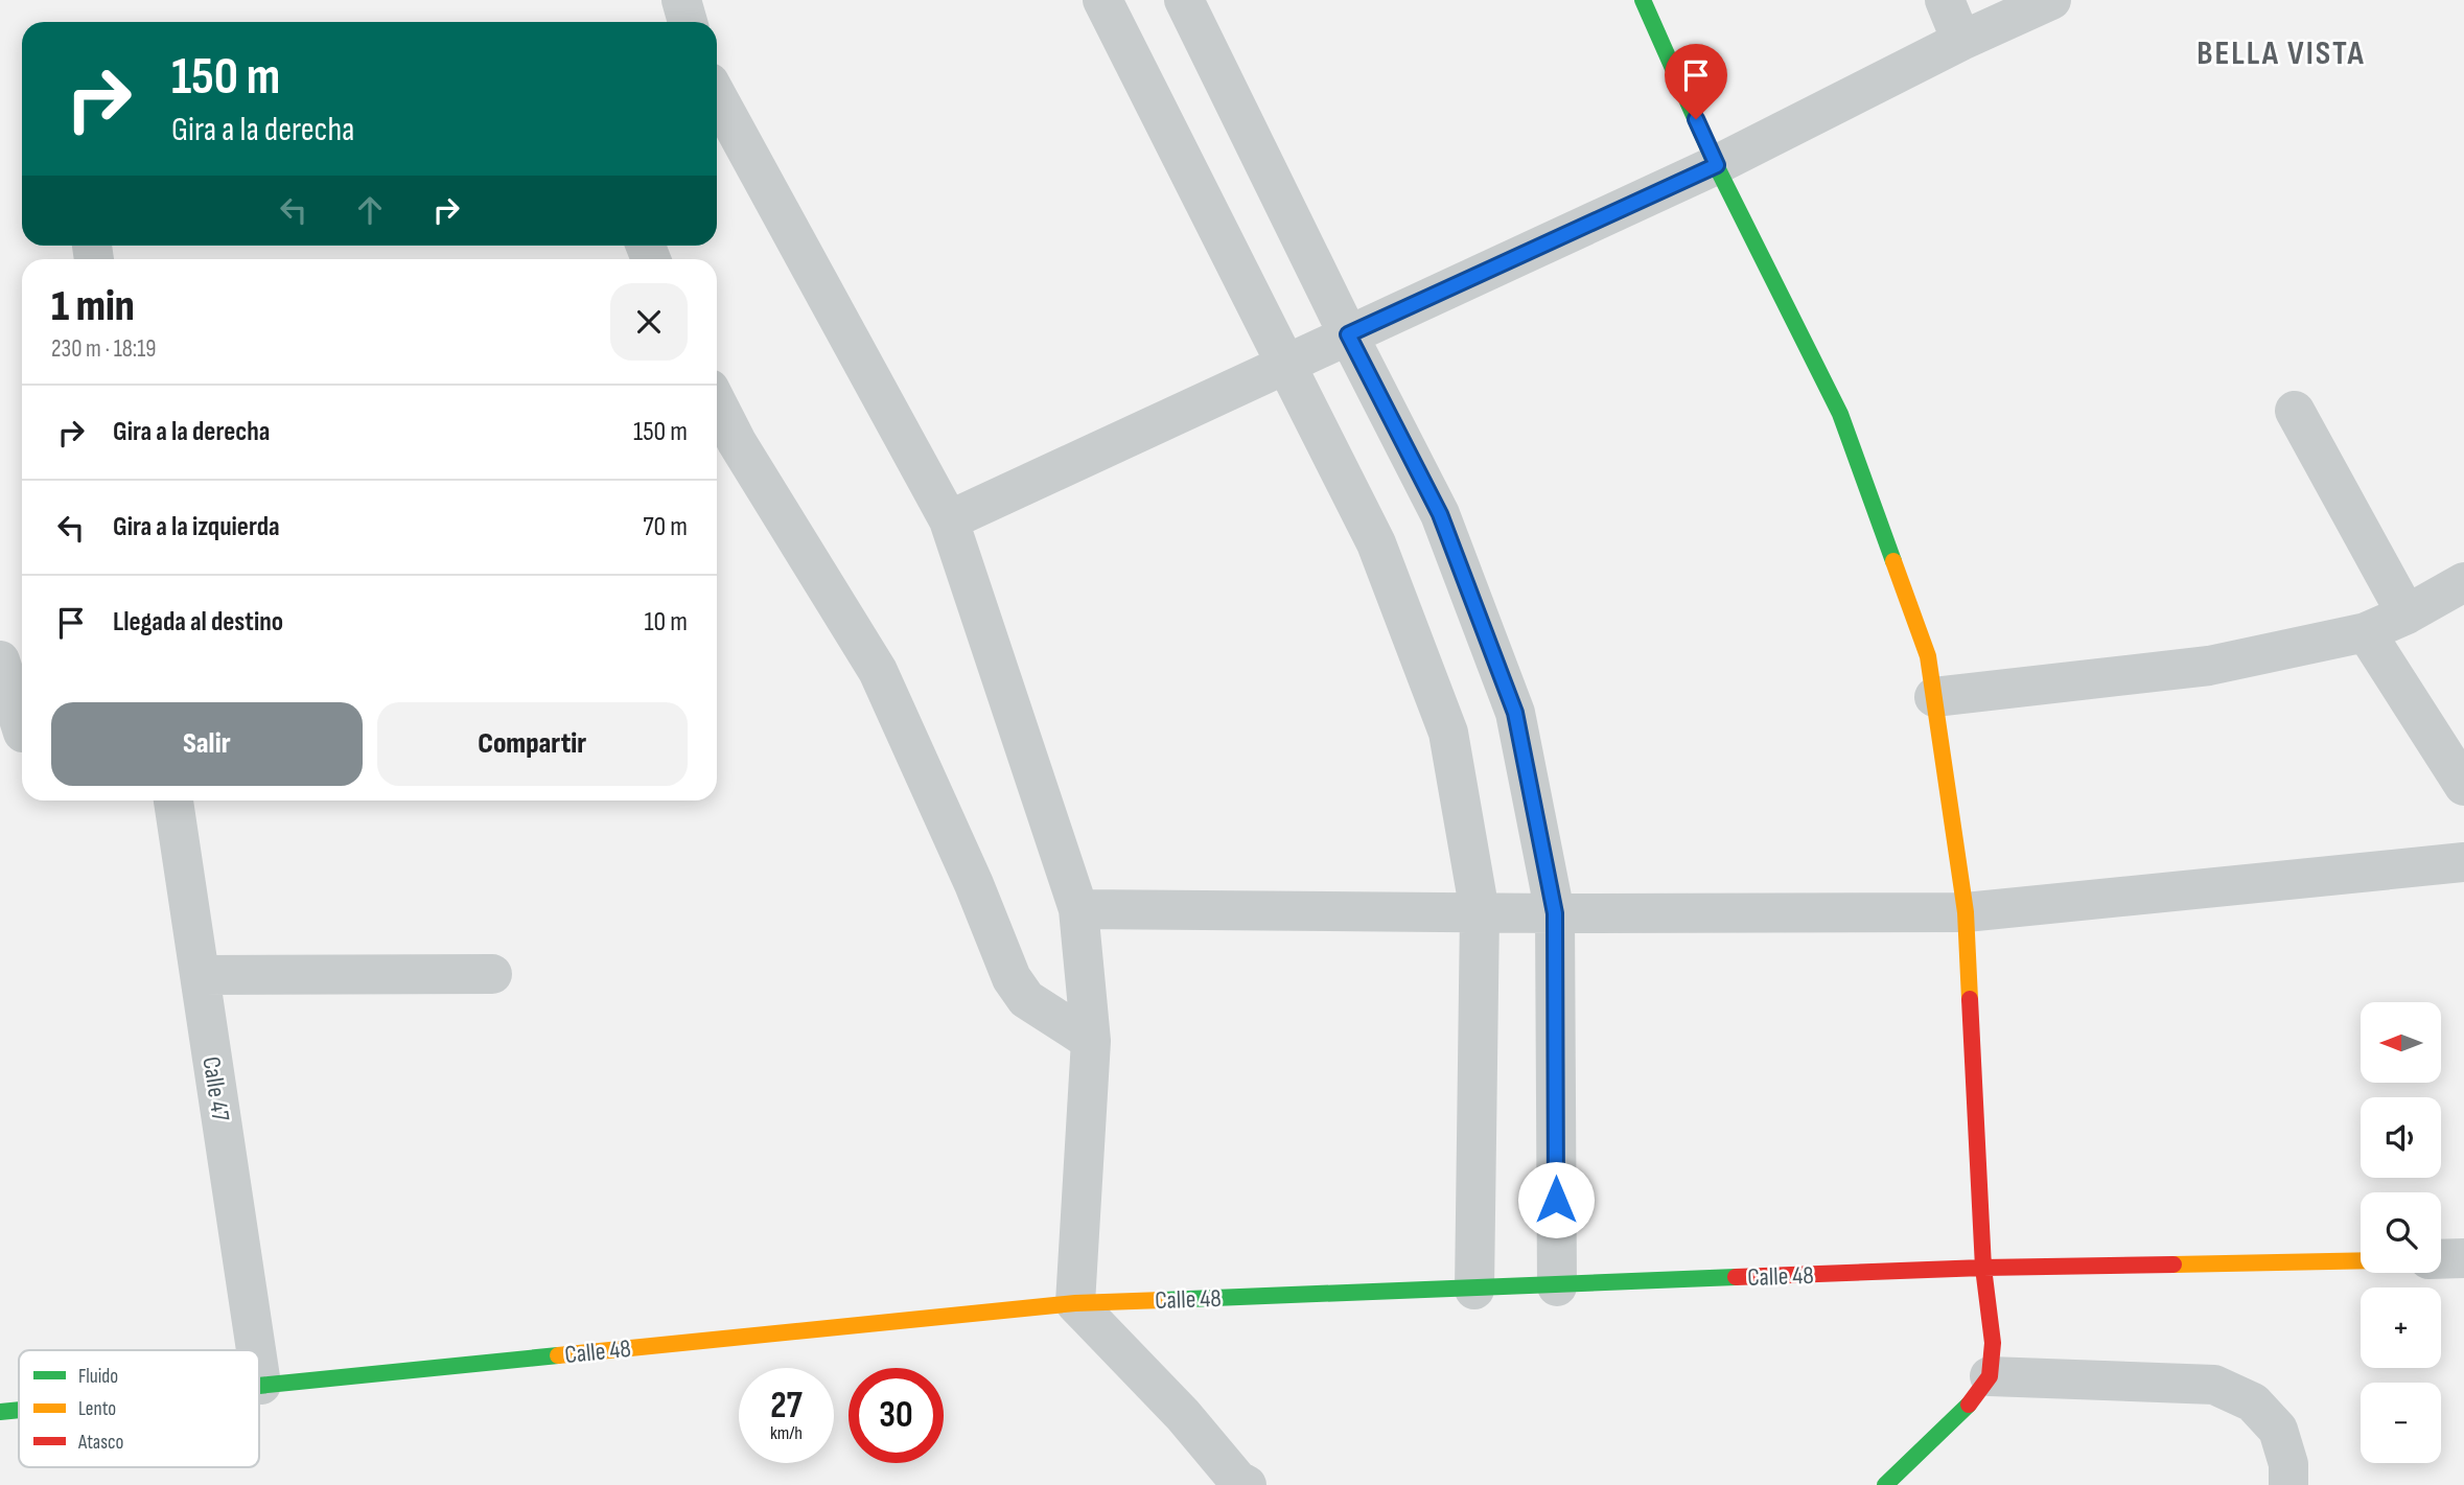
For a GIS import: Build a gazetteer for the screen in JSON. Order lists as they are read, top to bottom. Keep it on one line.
{"streets":{"street":["Calle 47","Calle 48"]},"crossings":[["Calle 47","Calle 48"]],"districts":["BELLA VISTA"],"legend":["Fluido","Lento","Atasco"],"north":"left","page":{"turn":["150 m","Gira a la derecha"],"heading":["1 min","230 m · 18:19"],"list":[{"name":"Gira a la derecha","value":"150 m"},{"name":"Gira a la izquierda","value":"70 m"},{"name":"Llegada al destino","value":"10 m"}],"buttons":["Salir","Compartir"],"map_buttons":["+","−"],"speed":"27 km/h","limit":"30"}}
